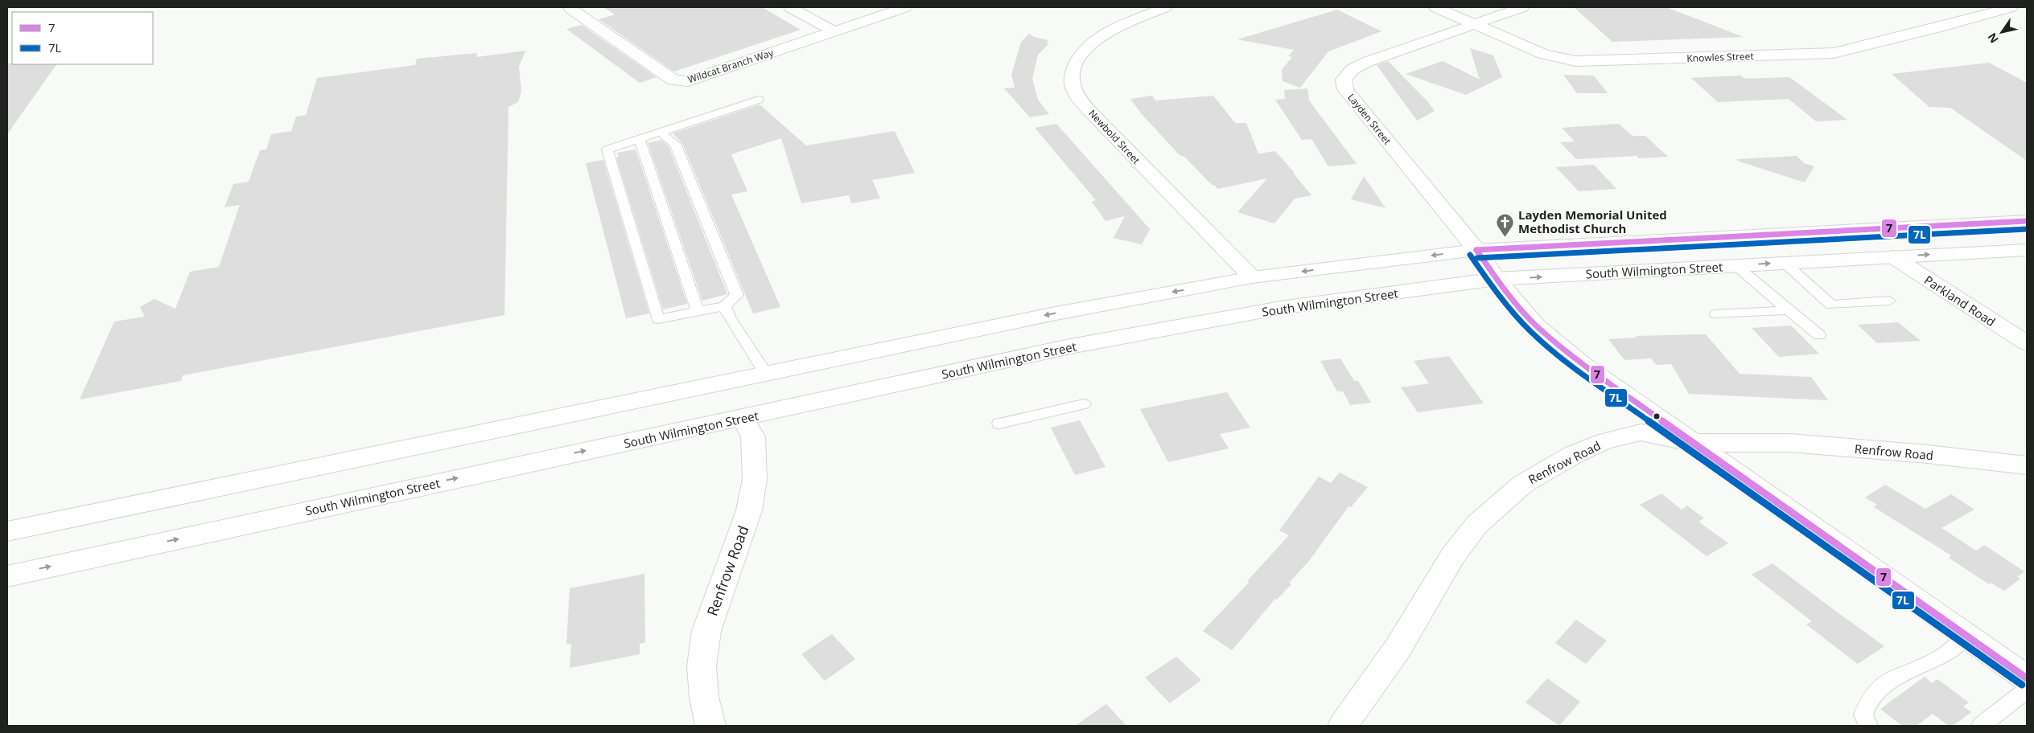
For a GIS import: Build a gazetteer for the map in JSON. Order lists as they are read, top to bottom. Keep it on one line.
{"streets":{"street":["Knowles Street","Wildcat Branch Way","Layden Street","Newbold Street","South Wilmington Street","Parkland Road","Renfrow Road"]},"crossings":[["Knowles Street","Layden Street"],["South Wilmington Street","Parkland Road"],["South Wilmington Street","Renfrow Road"]],"places":{"church":["Layden Memorial United Methodist Church"]},"lines":["transit line 7","transit line 7L"],"legend":["7","7L"],"north":"bottom left"}
